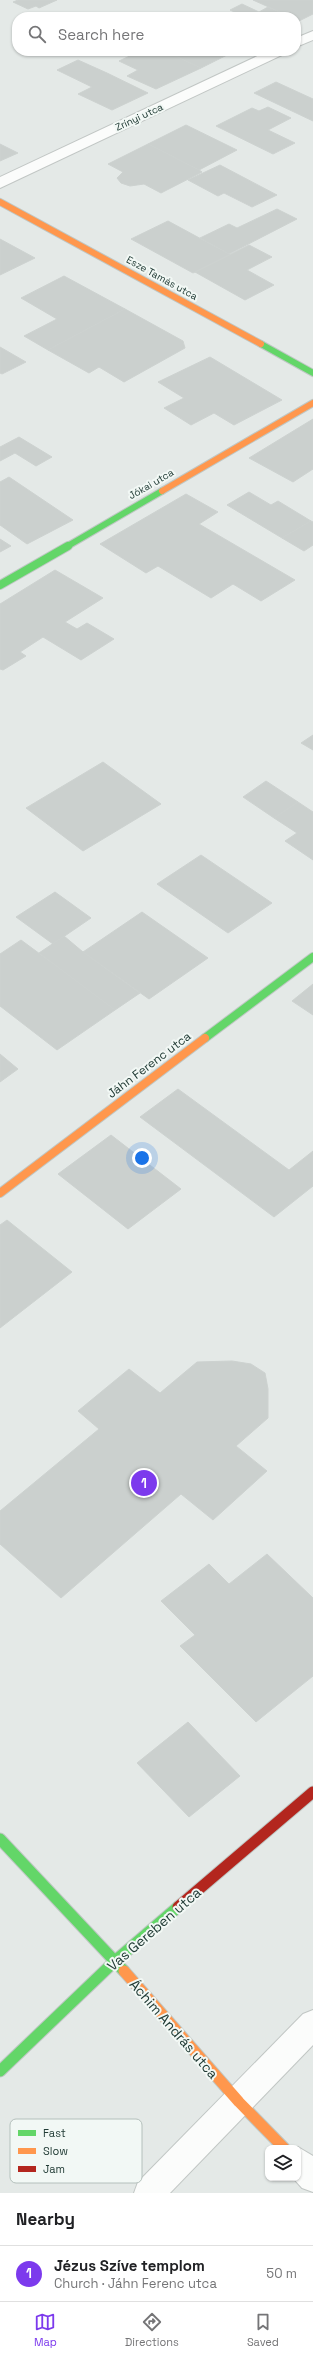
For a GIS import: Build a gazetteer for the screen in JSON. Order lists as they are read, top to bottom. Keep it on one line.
{"streets":{"street":["Zrínyi utca","Esze Tamás utca","Jókai utca","Jáhn Ferenc utca","Vas Gereben utca","Áchim András utca"]},"crossings":[["Vas Gereben utca","Áchim András utca"]],"legend":["Fast","Slow","Jam"],"page":{"search":"Search here","pins":"1","heading":"Nearby","list":[{"mark":"1","name":"Jézus Szíve templom","note":"Church · Jáhn Ferenc utca","value":"50 m"}],"nav":["Map","Directions","Saved"]}}
